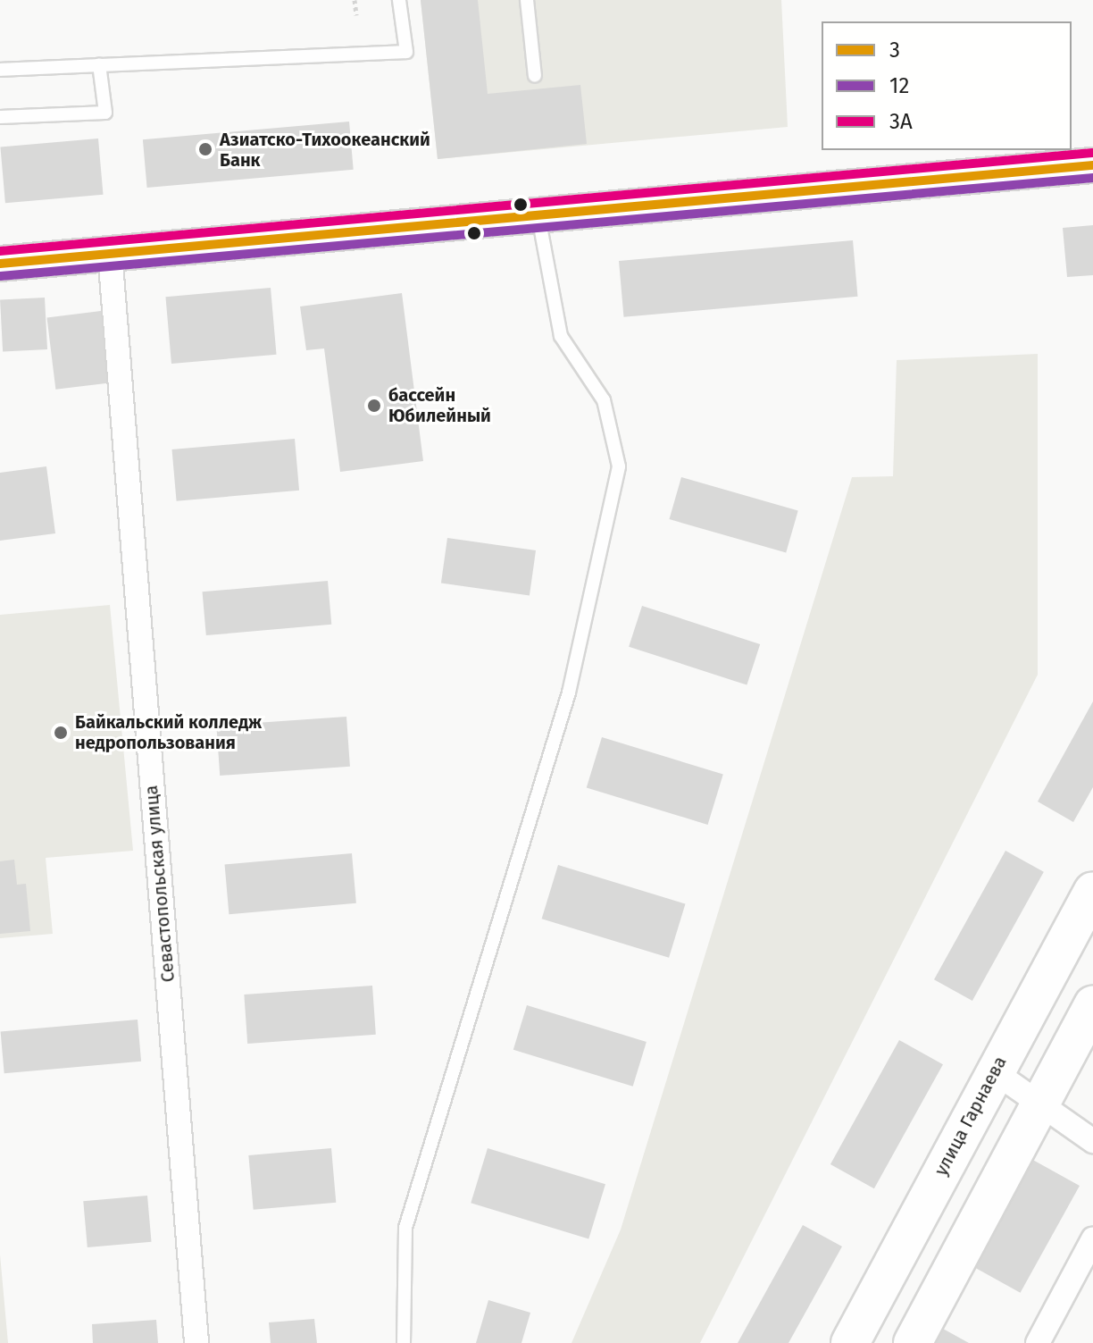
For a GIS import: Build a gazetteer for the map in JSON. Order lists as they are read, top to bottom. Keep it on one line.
{"streets":{"main road":["улица Гарнаева"],"street":["Севастопольская улица"]},"places":["Азиатско-Тихоокеанский Банк","бассейн Юбилейный","Байкальский колледж недропользования"],"lines":["transit line 3А","transit line 3","transit line 12"],"legend":["3","12","3А"]}
